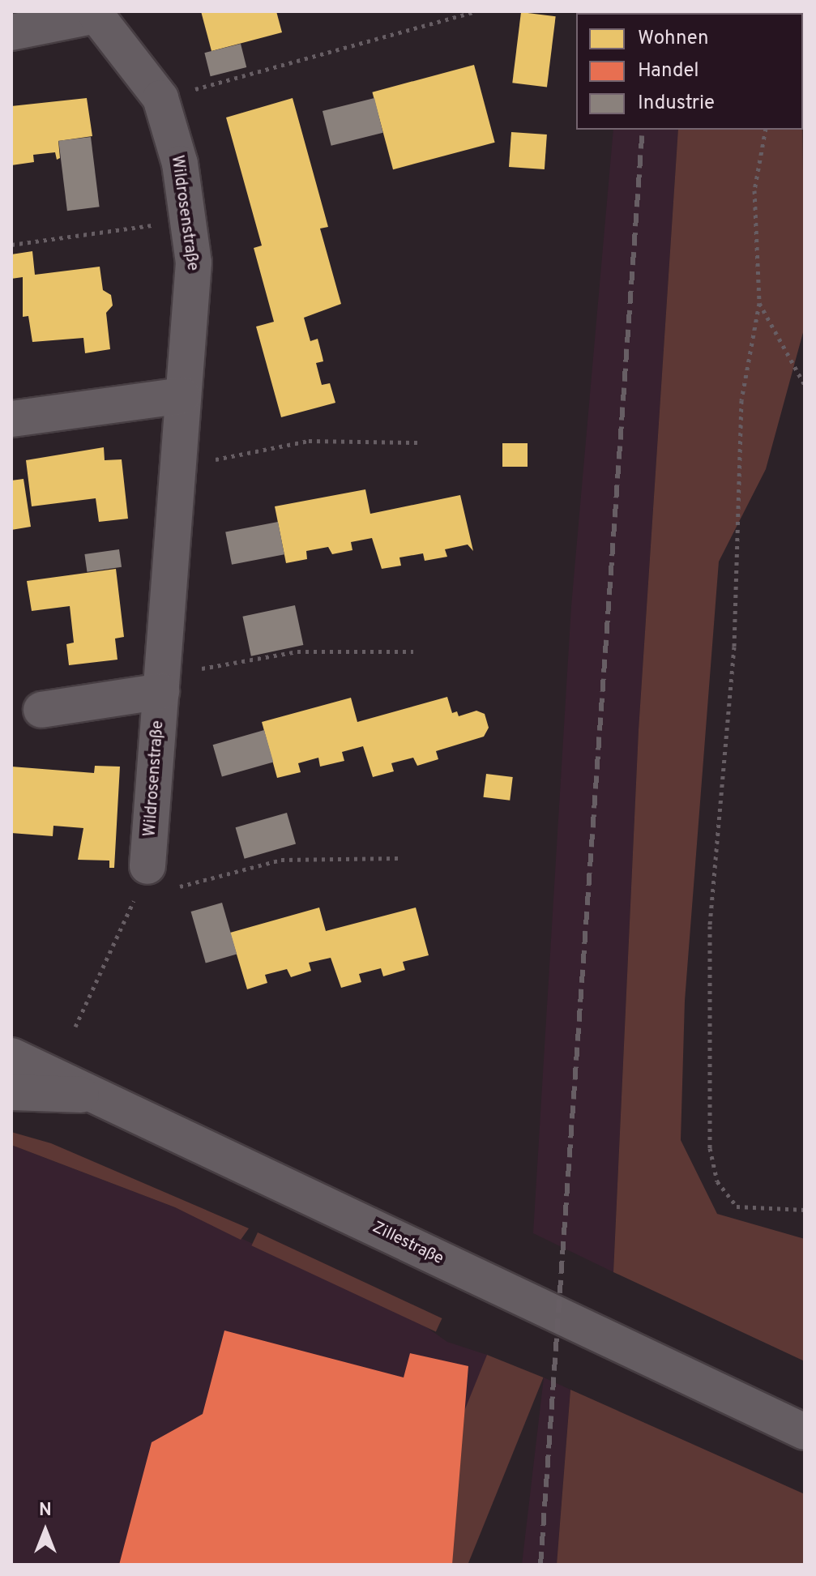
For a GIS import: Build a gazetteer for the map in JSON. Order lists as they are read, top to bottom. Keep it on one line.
{"streets":{"street":["Wildrosenstraße","Zillestraße"]},"legend":["Wohnen","Handel","Industrie"],"north":"top"}
